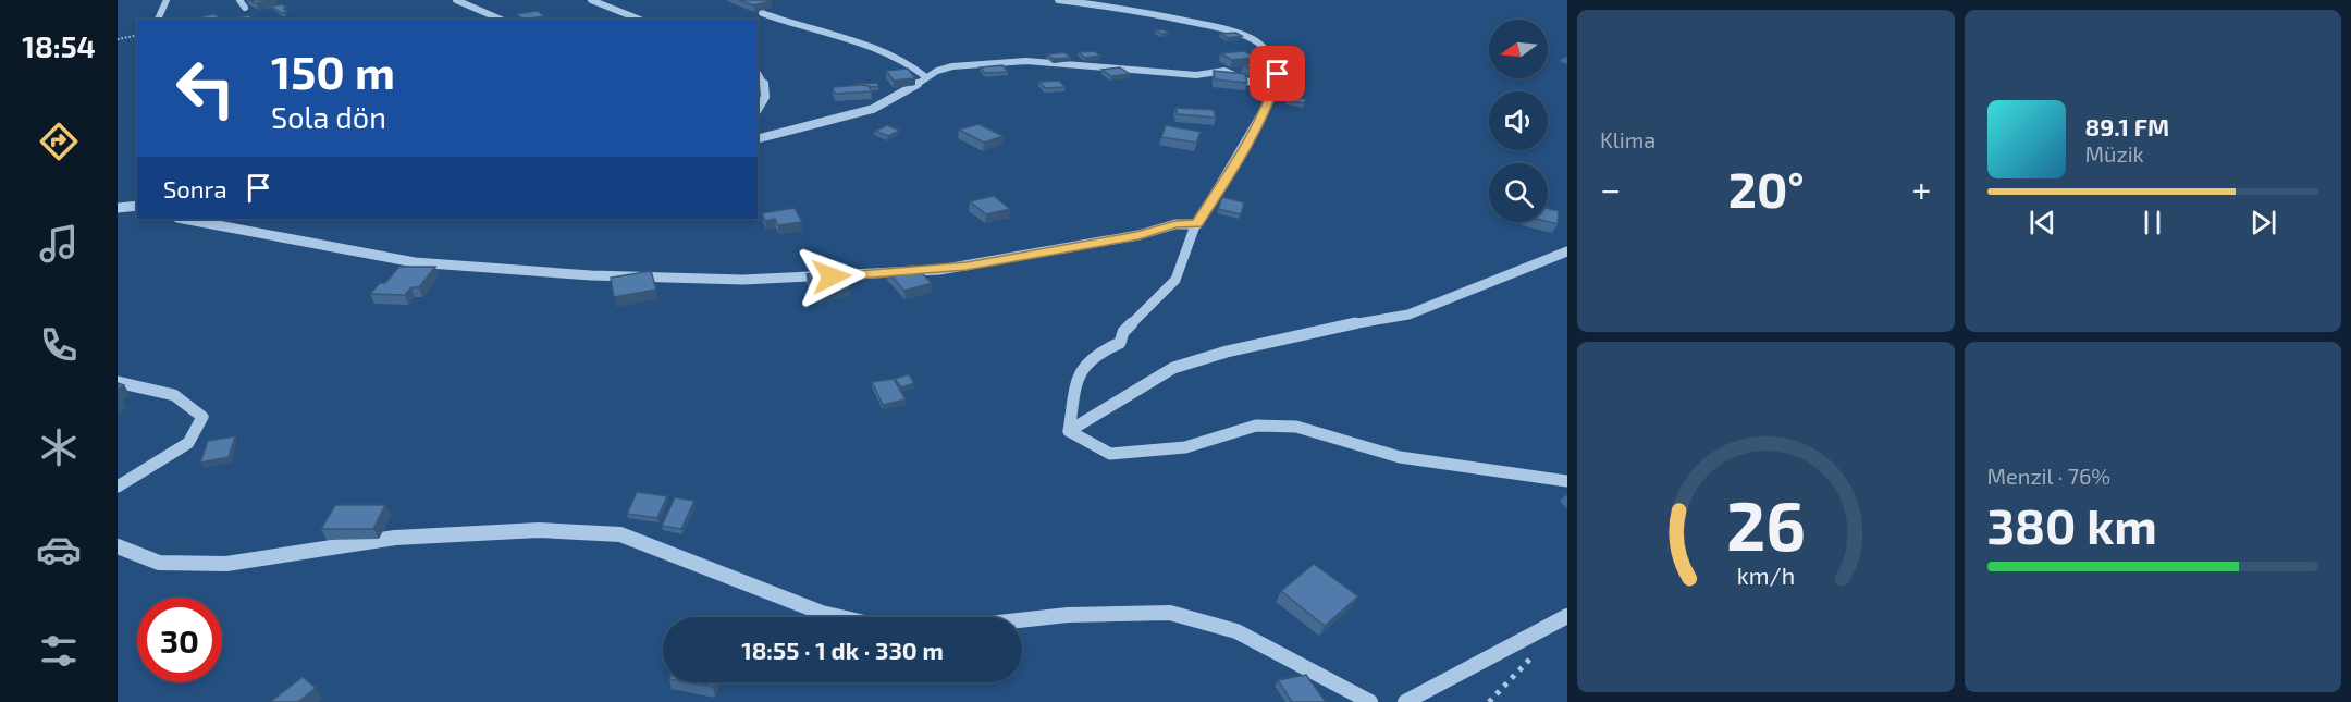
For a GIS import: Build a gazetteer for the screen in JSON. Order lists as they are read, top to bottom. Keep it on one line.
{"north":"left","page":{"tabs":"18:54","tile":["Klima",["Menzil · 76%","380 km"]],"turn":["150 m","Sola dön"],"song":["89.1 FM","Müzik"],"then":"Sonra","heat":["−","20°","+"],"limit":"30","trip":"18:55 · 1 dk · 330 m","gauge":["26","km/h"]}}
